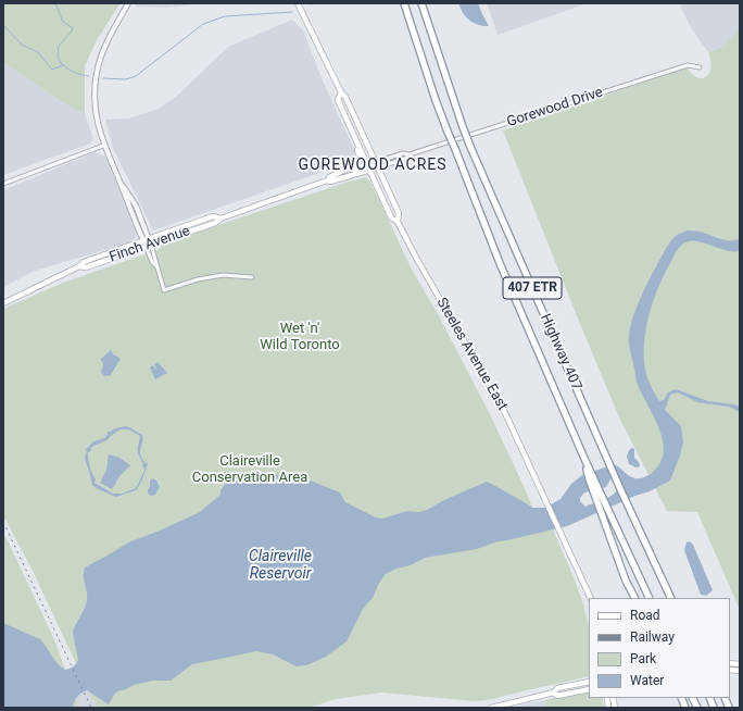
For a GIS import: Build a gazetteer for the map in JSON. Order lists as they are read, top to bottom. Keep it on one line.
{"streets":{"highway":["407 ETR","Highway 407"],"main road":["Finch Avenue","Steeles Avenue East"],"street":["Gorewood Drive"]},"crossings":[["Gorewood Drive","Finch Avenue"],["Gorewood Drive","Steeles Avenue East"],["Finch Avenue","Steeles Avenue East"]],"districts":["GOREWOOD ACRES"],"water":["Claireville Reservoir"],"parks":["Wet 'n' Wild Toronto","Claireville Conservation Area"],"legend":["Road","Railway","Park","Water"]}
